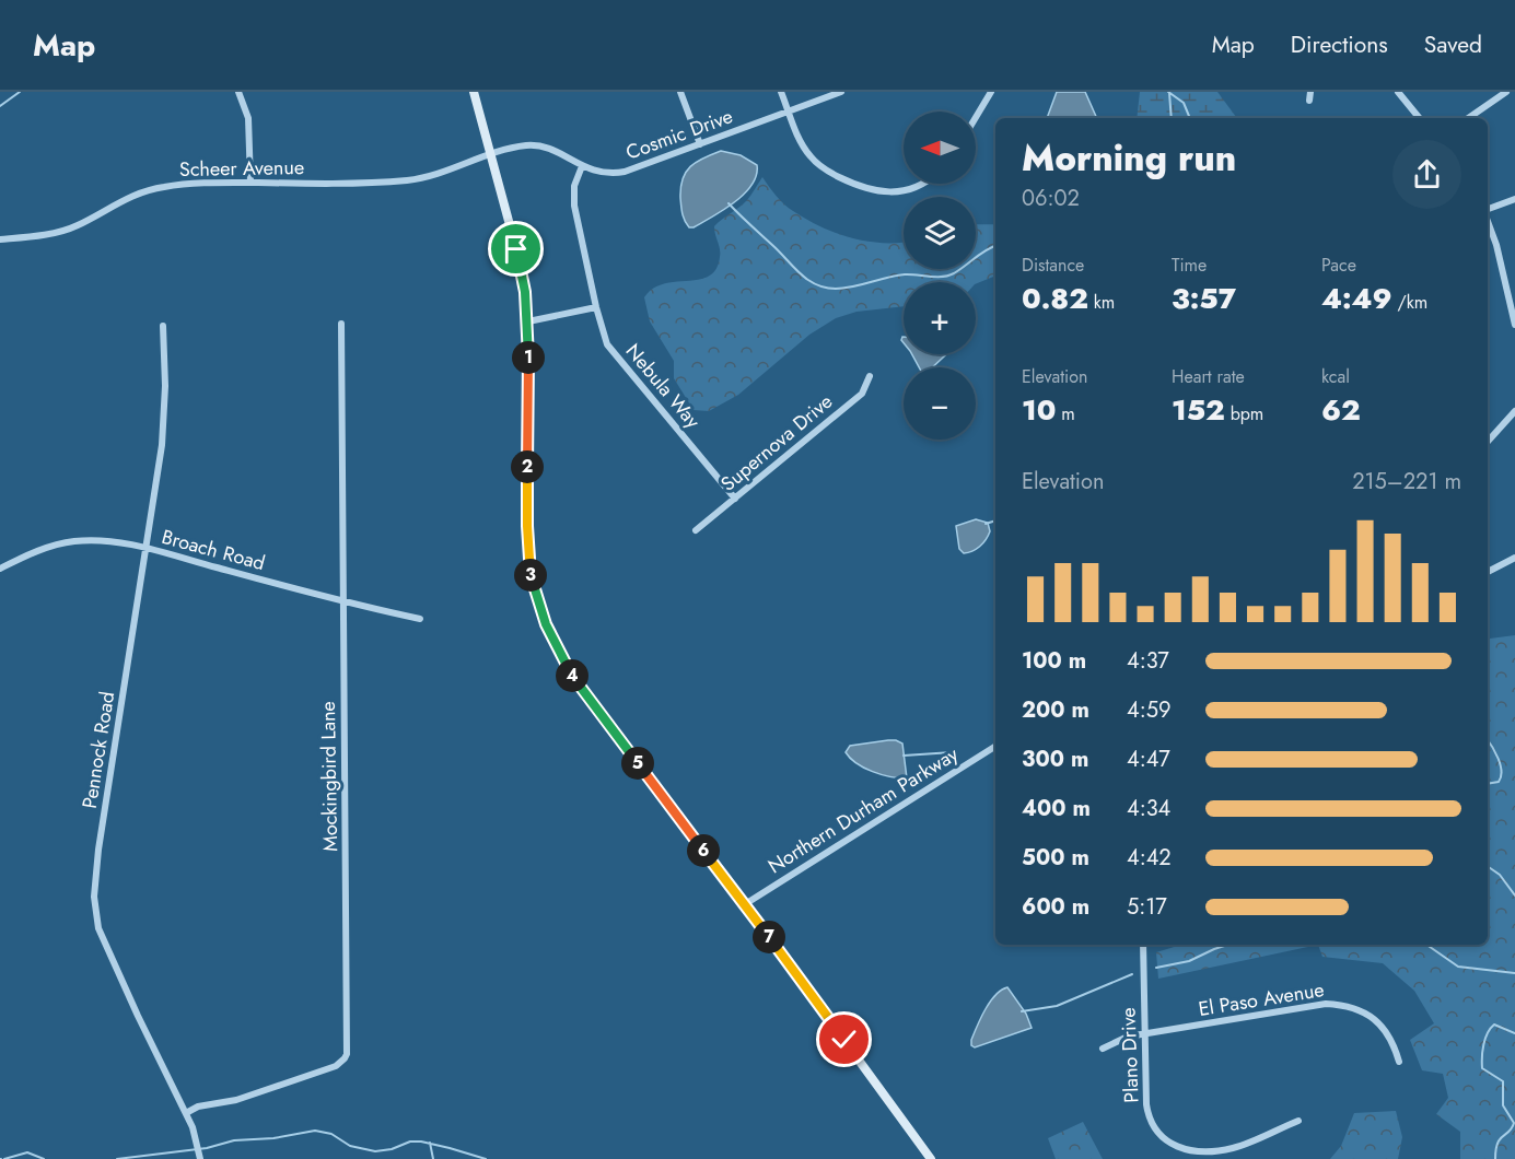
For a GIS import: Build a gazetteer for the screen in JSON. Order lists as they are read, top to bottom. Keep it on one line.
{"streets":{"street":["Cosmic Drive","Scheer Avenue","Nebula Way","Supernova Drive","Broach Road","Pennock Road","Mockingbird Lane","Northern Durham Parkway","El Paso Avenue","Plano Drive"]},"crossings":[["Cosmic Drive","Scheer Avenue"],["Cosmic Drive","Nebula Way"],["Nebula Way","Supernova Drive"],["Broach Road","Pennock Road"],["Broach Road","Mockingbird Lane"],["Pennock Road","Mockingbird Lane"],["El Paso Avenue","Plano Drive"]],"north":"left","page":{"header":"Map","nav":["Map","Directions","Saved"],"map_buttons":["+","−"],"heading":["Morning run","06:02"],"stats":[["Distance","0.82 km"],["Time","3:57"],["Pace","4:49 /km"],["Elevation","10 m"],["Heart rate","152 bpm"],["kcal","62"]],"pins":["1","2","3","4","5","6","7"],"chart":["Elevation","215–221 m"],"list":[{"name":"100 m","note":"4:37"},{"name":"200 m","note":"4:59"},{"name":"300 m","note":"4:47"},{"name":"400 m","note":"4:34"},{"name":"500 m","note":"4:42"},{"name":"600 m","note":"5:17"}]}}
